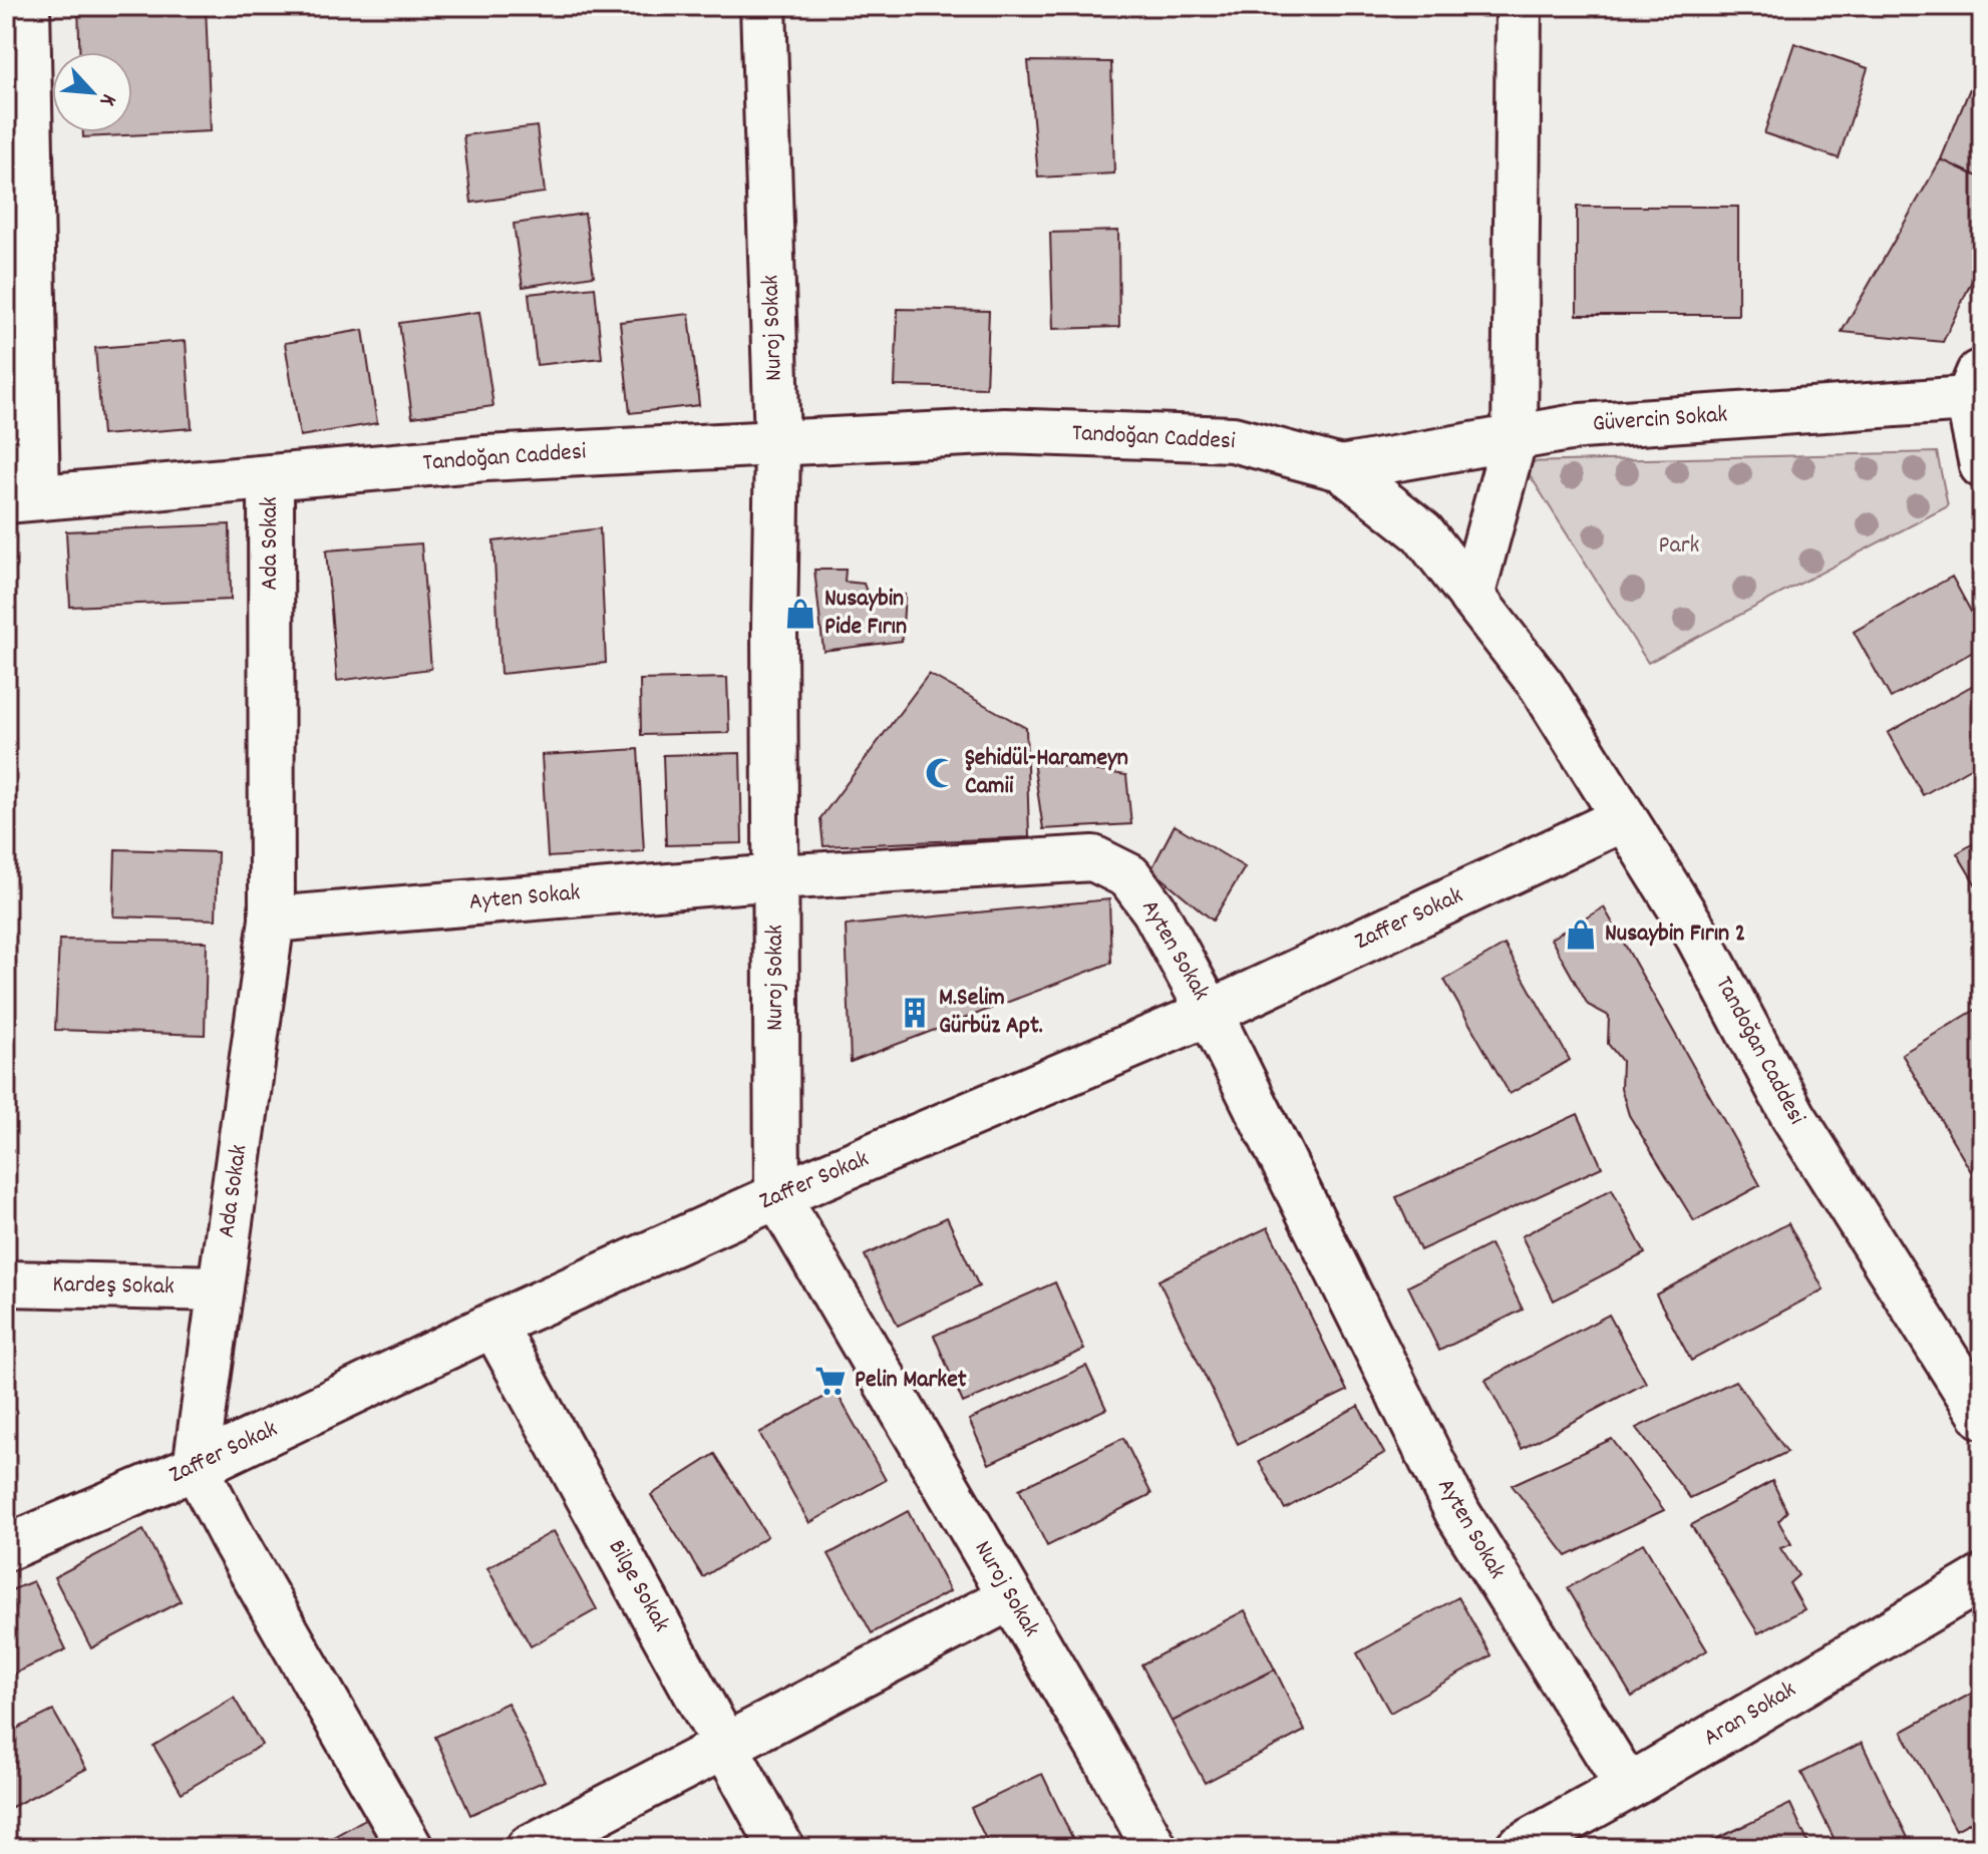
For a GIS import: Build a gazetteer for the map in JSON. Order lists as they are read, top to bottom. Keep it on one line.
{"streets":{"street":["Nuroj Sokak","Güvercin Sokak","Tandoğan Caddesi","Ada Sokak","Ayten Sokak","Zaffer Sokak","Kardeş Sokak","Bilge Sokak","Aran Sokak"]},"crossings":[["Nuroj Sokak","Tandoğan Caddesi"],["Nuroj Sokak","Ayten Sokak"],["Nuroj Sokak","Zaffer Sokak"],["Güvercin Sokak","Tandoğan Caddesi"],["Tandoğan Caddesi","Ada Sokak"],["Tandoğan Caddesi","Zaffer Sokak"],["Ada Sokak","Ayten Sokak"],["Ada Sokak","Zaffer Sokak"],["Ada Sokak","Kardeş Sokak"],["Ayten Sokak","Zaffer Sokak"],["Ayten Sokak","Aran Sokak"],["Zaffer Sokak","Bilge Sokak"]],"parks":["Park"],"places":{"shop":["Nusaybin Pide Fırın","Nusaybin Fırın 2"],"mosque":["Şehidül-Harameyn Camii"],"building":["M.Selim Gürbüz Apt."],"supermarket":["Pelin Market"]},"north":"bottom right"}
